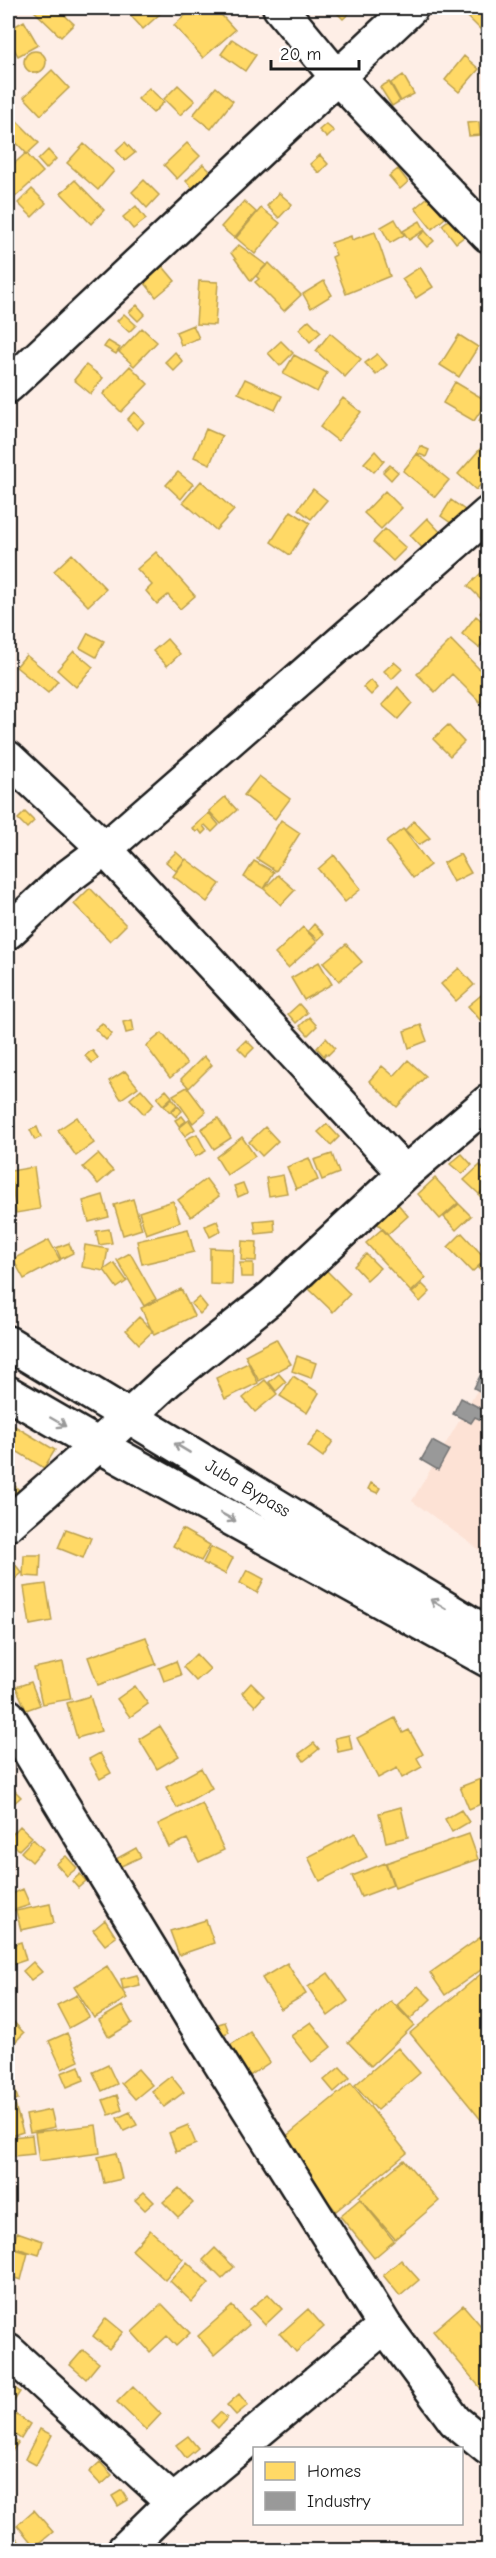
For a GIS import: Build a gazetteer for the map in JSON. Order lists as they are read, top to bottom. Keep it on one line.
{"streets":{"street":["Juba Bypass"]},"legend":["Homes","Industry"],"scale_bar":"20 m"}
